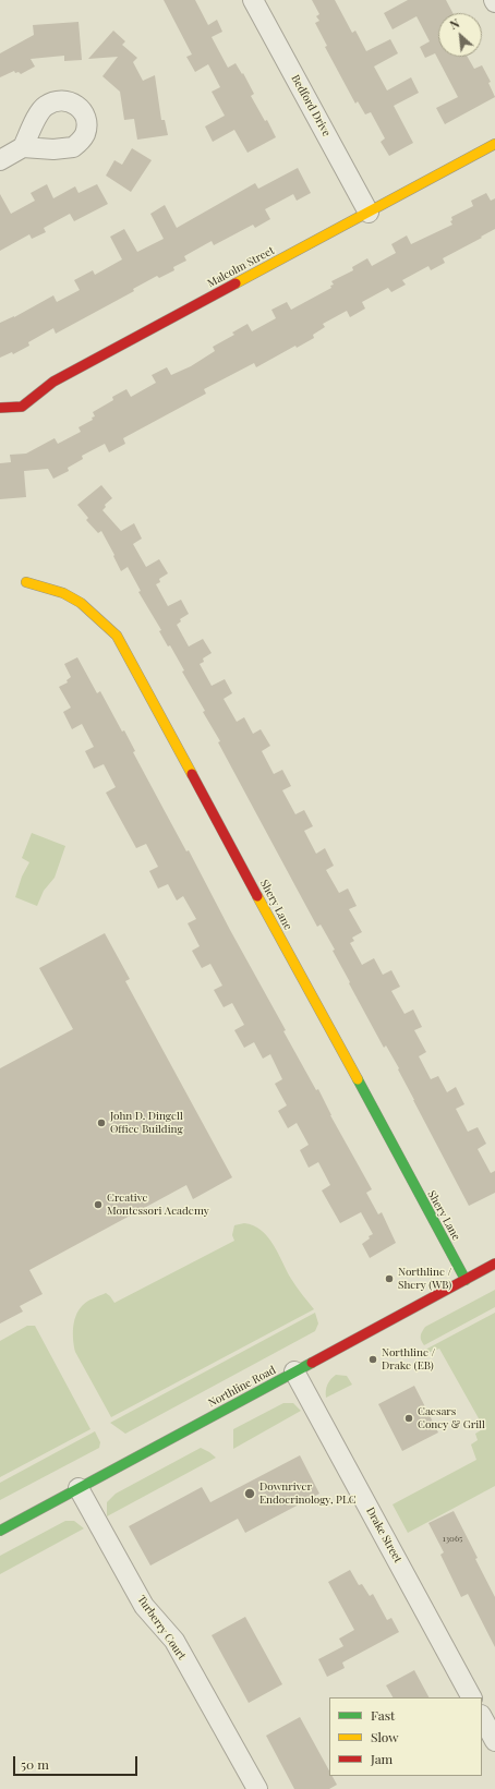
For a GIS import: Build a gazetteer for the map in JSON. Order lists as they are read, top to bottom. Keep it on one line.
{"streets":{"street":["Bedford Drive","Malcolm Street","Shery Lane","Northline Road","Drake Street","Turberry Court"]},"crossings":[["Bedford Drive","Malcolm Street"],["Shery Lane","Northline Road"],["Northline Road","Drake Street"],["Northline Road","Turberry Court"]],"places":["John D. Dingell Office Building","Creative Montessori Academy","Northline / Shery (WB)","Northline / Drake (EB)","Caesars Coney & Grill","Downriver Endocrinology, PLC"],"house_numbers":["13065"],"legend":["Fast","Slow","Jam"],"scale_bar":"50 m","north":"top left"}
